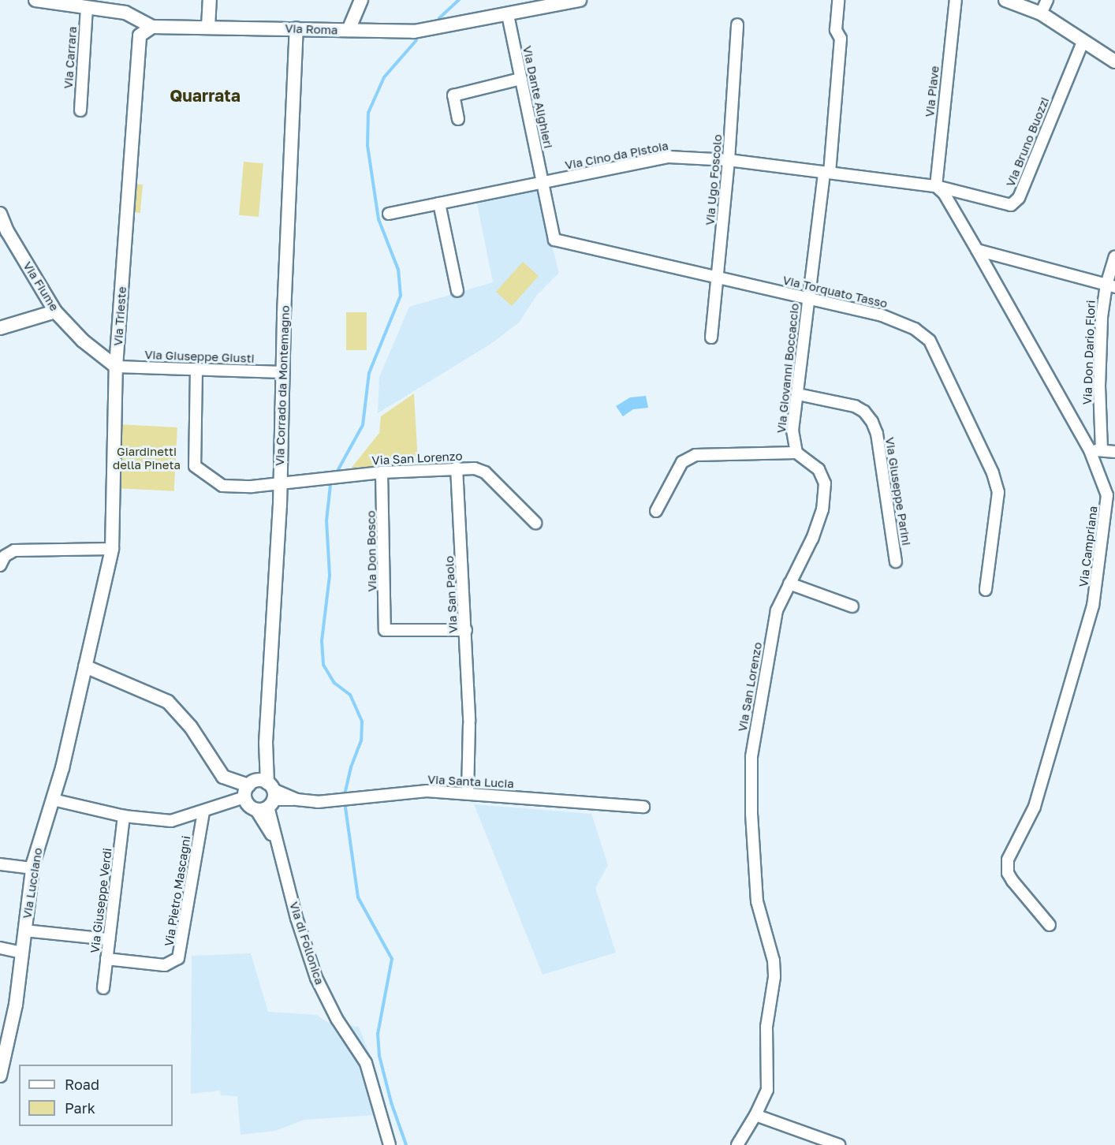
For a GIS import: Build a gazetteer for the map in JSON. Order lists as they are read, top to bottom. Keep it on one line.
{"streets":{"street":["Via Roma","Via Carrara","Via Piave","Via Dante Alighieri","Via Bruno Buozzi","Via Cino da Pistoia","Via Ugo Foscolo","Via Fiume","Via Torquato Tasso","Via Trieste","Via Don Dario Flori","Via Giuseppe Giusti","Via Giovanni Boccaccio","Via Corrado da Montemagno","Via San Lorenzo","Via Giuseppe Parini","Via Campriana","Via Don Bosco","Via San Paolo","Via Santa Lucia","Via Lucciano","Via Pietro Mascagni","Via Giuseppe Verdi","Via di Follonica"]},"crossings":[["Via Roma","Via Dante Alighieri"],["Via Roma","Via Corrado da Montemagno"],["Via Piave","Via Bruno Buozzi"],["Via Piave","Via Cino da Pistoia"],["Via Piave","Via Campriana"],["Via Dante Alighieri","Via Cino da Pistoia"],["Via Dante Alighieri","Via Torquato Tasso"],["Via Bruno Buozzi","Via Cino da Pistoia"],["Via Bruno Buozzi","Via Campriana"],["Via Cino da Pistoia","Via Ugo Foscolo"],["Via Cino da Pistoia","Via Torquato Tasso"],["Via Cino da Pistoia","Via Giovanni Boccaccio"],["Via Cino da Pistoia","Via Campriana"],["Via Ugo Foscolo","Via Torquato Tasso"],["Via Fiume","Via Trieste"],["Via Fiume","Via Giuseppe Giusti"],["Via Torquato Tasso","Via Giovanni Boccaccio"],["Via Trieste","Via Giuseppe Giusti"],["Via Trieste","Via Lucciano"],["Via Giuseppe Giusti","Via Corrado da Montemagno"],["Via Giuseppe Giusti","Via San Lorenzo"],["Via Giovanni Boccaccio","Via San Lorenzo"],["Via Giovanni Boccaccio","Via Giuseppe Parini"],["Via Corrado da Montemagno","Via San Lorenzo"],["Via Corrado da Montemagno","Via Santa Lucia"],["Via Corrado da Montemagno","Via di Follonica"],["Via San Lorenzo","Via Don Bosco"],["Via San Lorenzo","Via San Paolo"],["Via Don Bosco","Via San Paolo"],["Via San Paolo","Via Santa Lucia"],["Via Santa Lucia","Via di Follonica"],["Via Pietro Mascagni","Via Giuseppe Verdi"]],"districts":["Quarrata"],"parks":["Giardinetti della Pineta"],"legend":["Road","Park"]}
